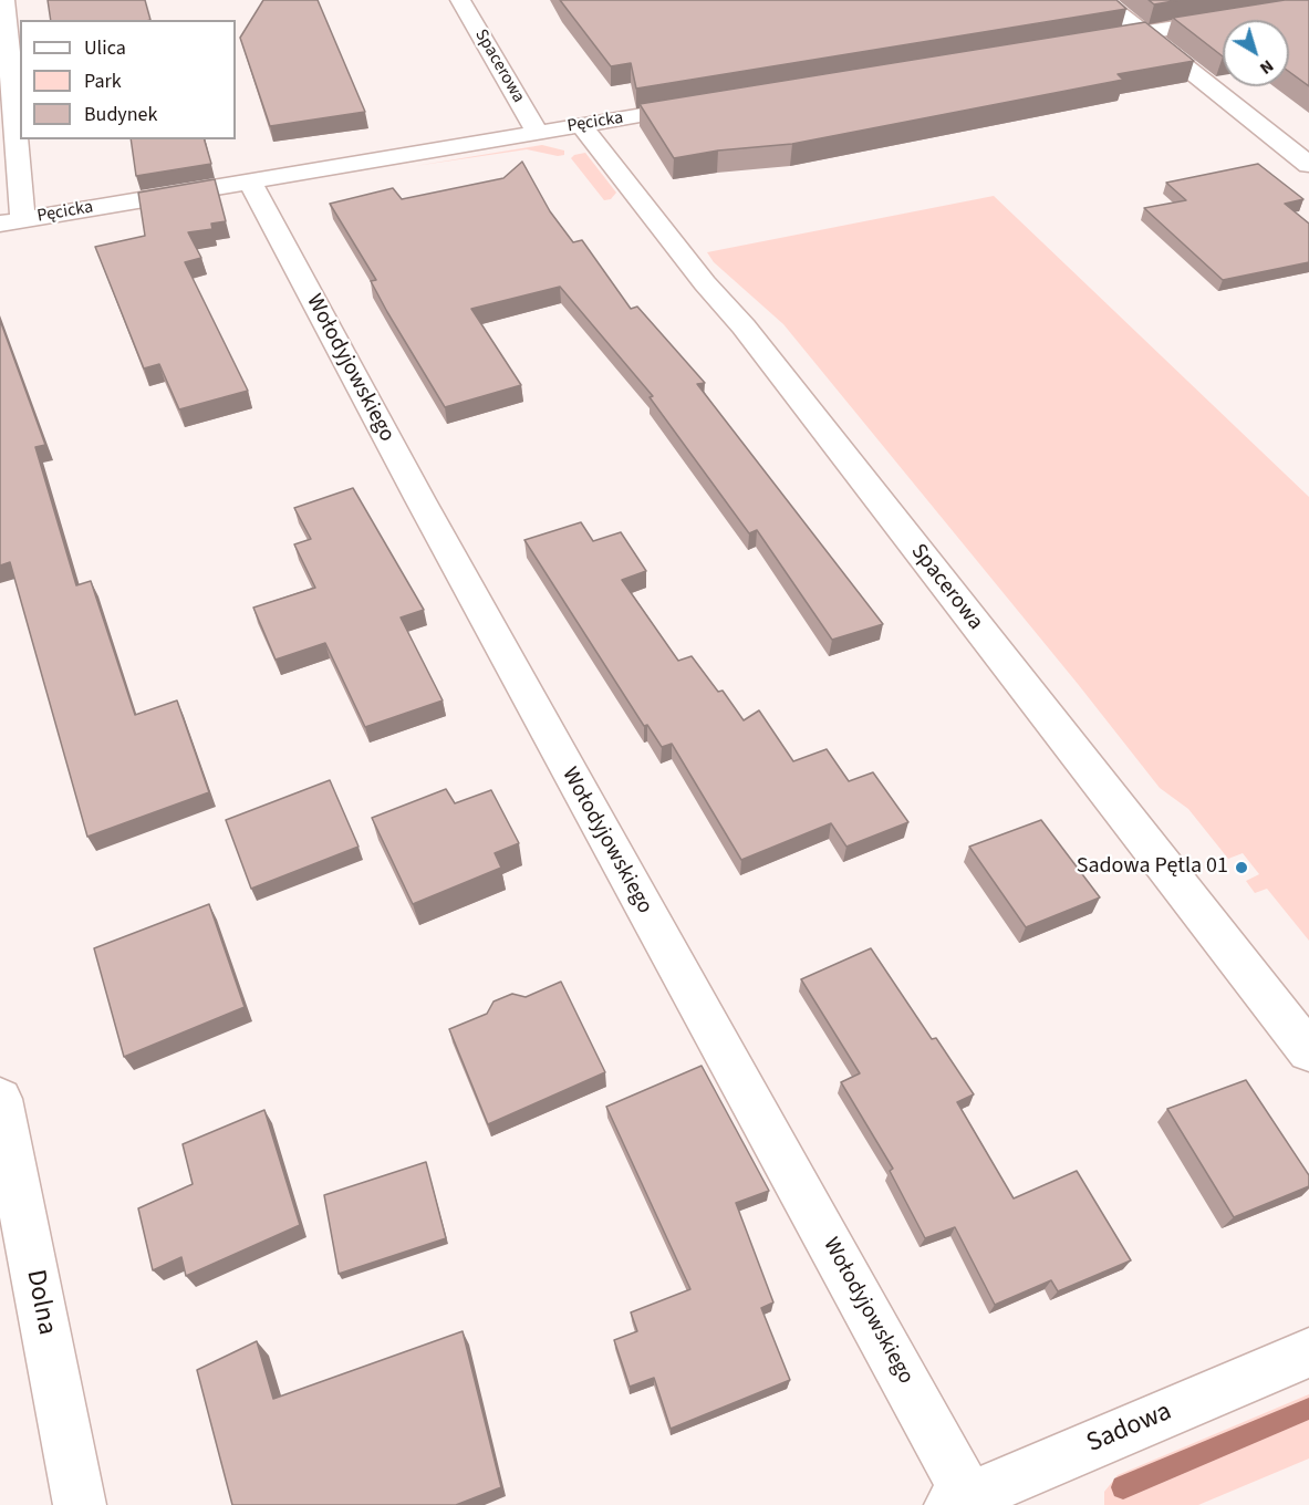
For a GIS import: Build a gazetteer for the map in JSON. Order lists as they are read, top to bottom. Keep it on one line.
{"streets":{"street":["Spacerowa","Pęcicka","Wołodyjowskiego","Dolna","Sadowa"]},"crossings":[["Spacerowa","Pęcicka"],["Pęcicka","Wołodyjowskiego"],["Wołodyjowskiego","Sadowa"]],"places":["Sadowa Pętla 01"],"legend":["Ulica","Park","Budynek"],"north":"bottom right"}
